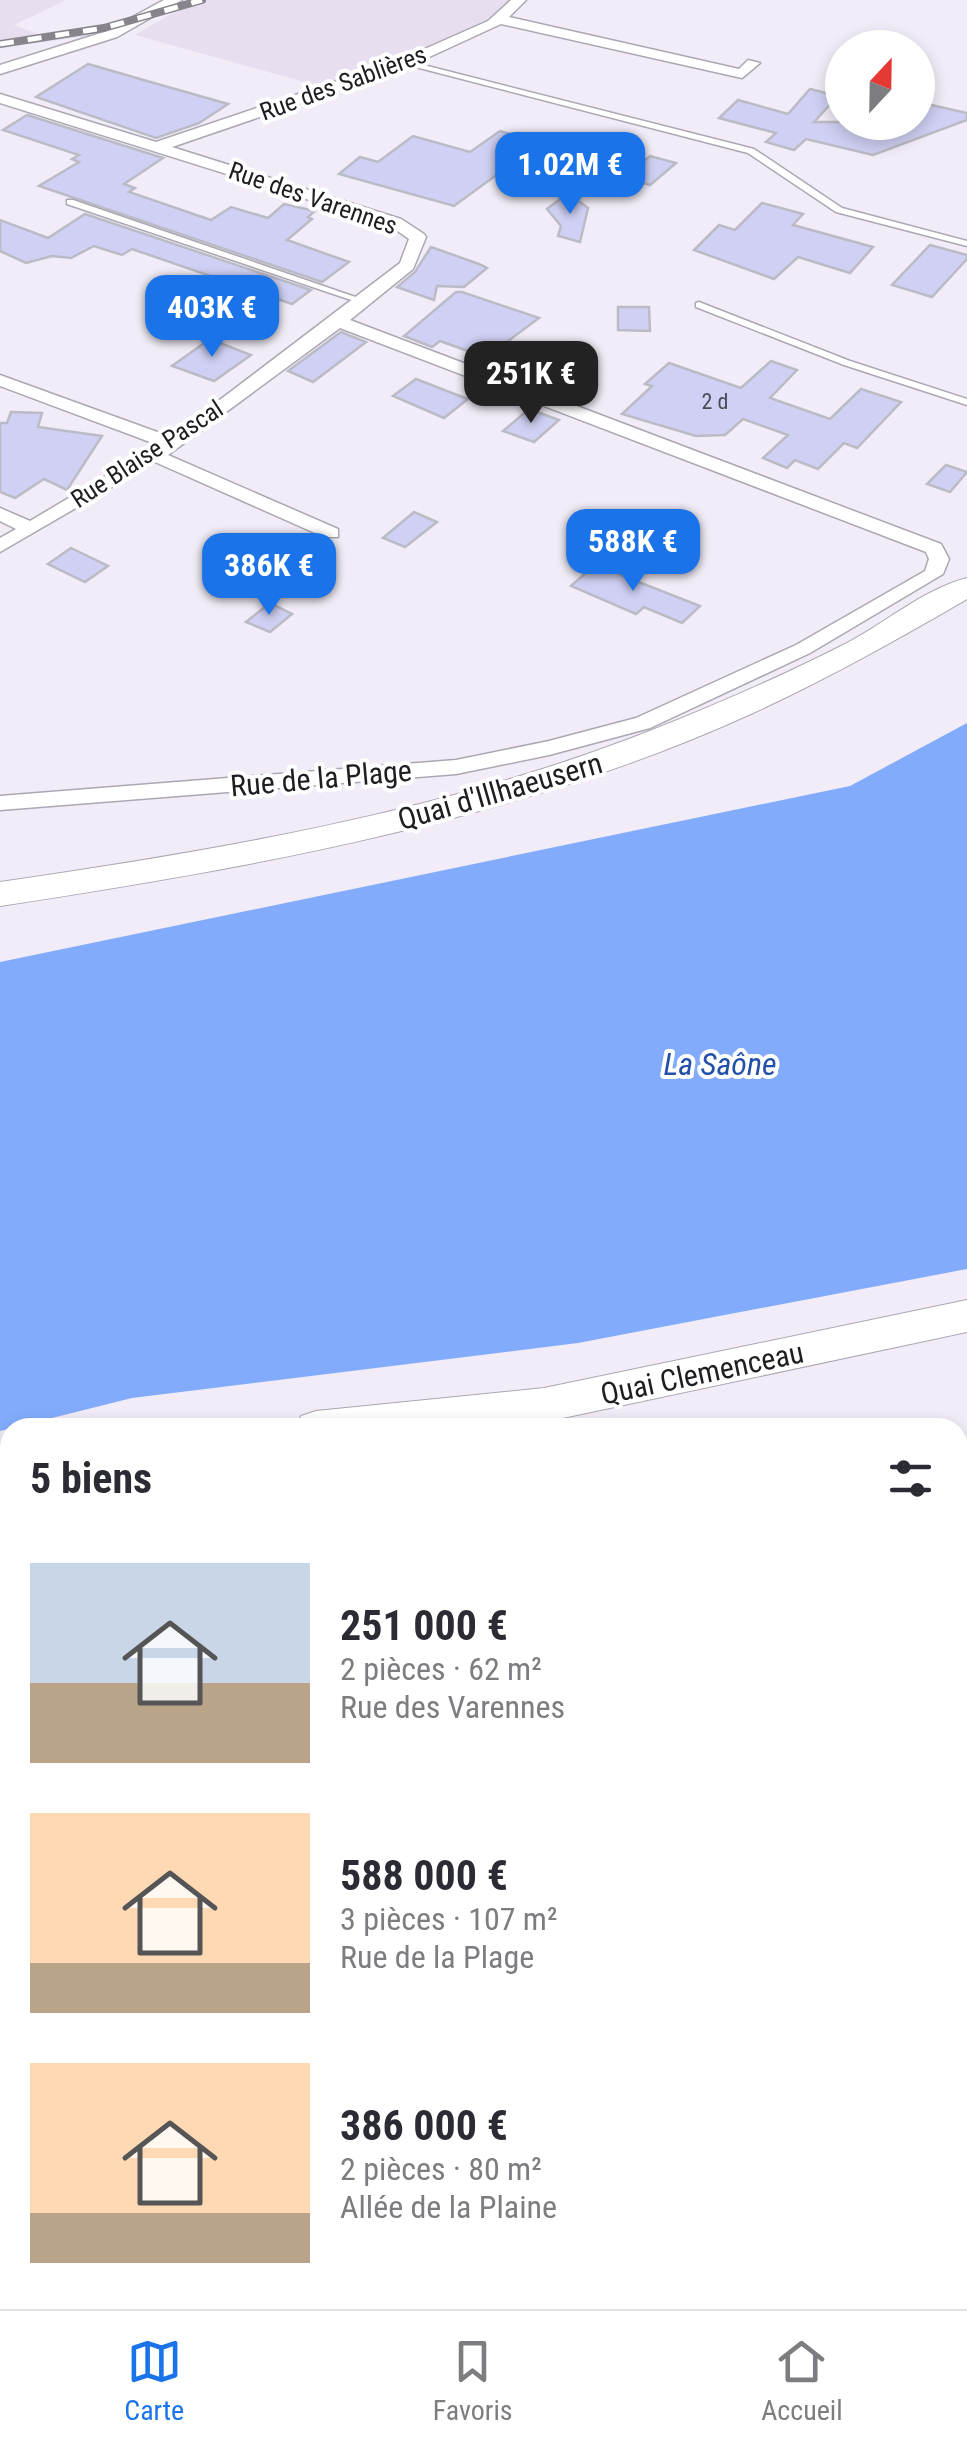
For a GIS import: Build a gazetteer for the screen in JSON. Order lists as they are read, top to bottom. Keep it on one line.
{"streets":{"main road":["Quai d'Illhaeusern","Quai Clemenceau"],"street":["Rue des Sablières","Rue des Varennes","Rue Blaise Pascal","Rue de la Plage"]},"crossings":[["Rue des Sablières","Rue des Varennes"],["Rue des Varennes","Rue Blaise Pascal"],["Rue des Varennes","Rue de la Plage"],["Rue Blaise Pascal","Rue de la Plage"]],"water":["La Saône"],"house_numbers":["2 d"],"north":"top","page":{"price":["1.02M €","403K €","251K €","588K €","386K €"],"heading":"5 biens","list":[{"name":"251 000 €","note":"2 pièces · 62 m² · Rue des Varennes"},{"name":"588 000 €","note":"3 pièces · 107 m² · Rue de la Plage"},{"name":"386 000 €","note":"2 pièces · 80 m² · Allée de la Plaine"}],"tabs":["Carte","Favoris","Accueil"]}}
